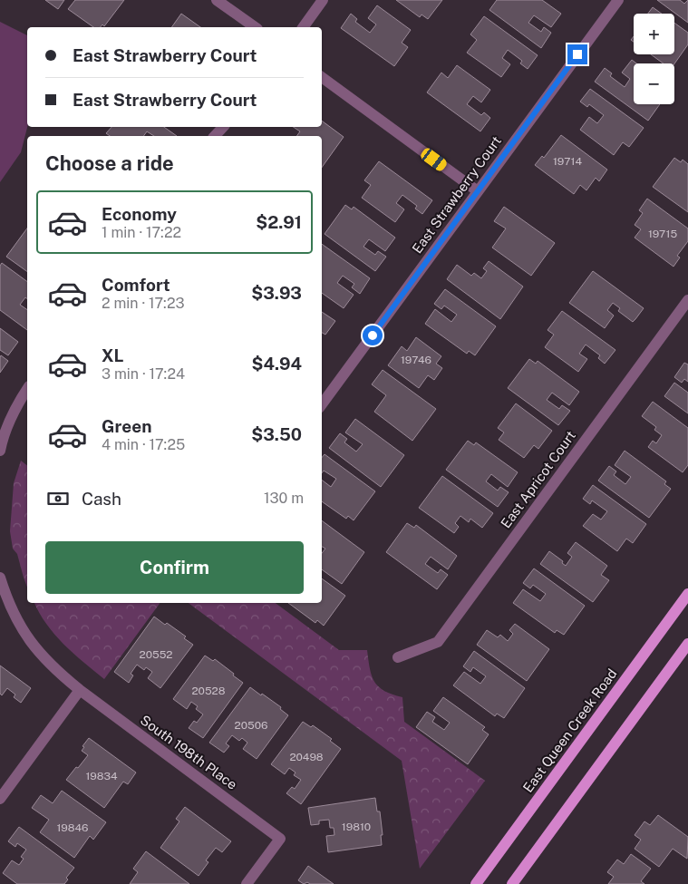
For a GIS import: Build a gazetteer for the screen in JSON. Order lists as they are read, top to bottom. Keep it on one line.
{"streets":{"main road":["East Queen Creek Road"],"street":["East Strawberry Court","East Apricot Court","South 198th Place"]},"house_numbers":["19714","19715","19746","20552","20528","20506","20498","19834","19810","19846"],"page":{"map_buttons":["+","−"],"banner":["East Strawberry Court","East Strawberry Court"],"heading":"Choose a ride","list":[{"name":"Economy","note":"1 min · 17:22","value":"$2.91"},{"name":"Comfort","note":"2 min · 17:23","value":"$3.93"},{"name":"XL","note":"3 min · 17:24","value":"$4.94"},{"name":"Green","note":"4 min · 17:25","value":"$3.50"}],"pay":["Cash","130 m"],"buttons":"Confirm"}}
